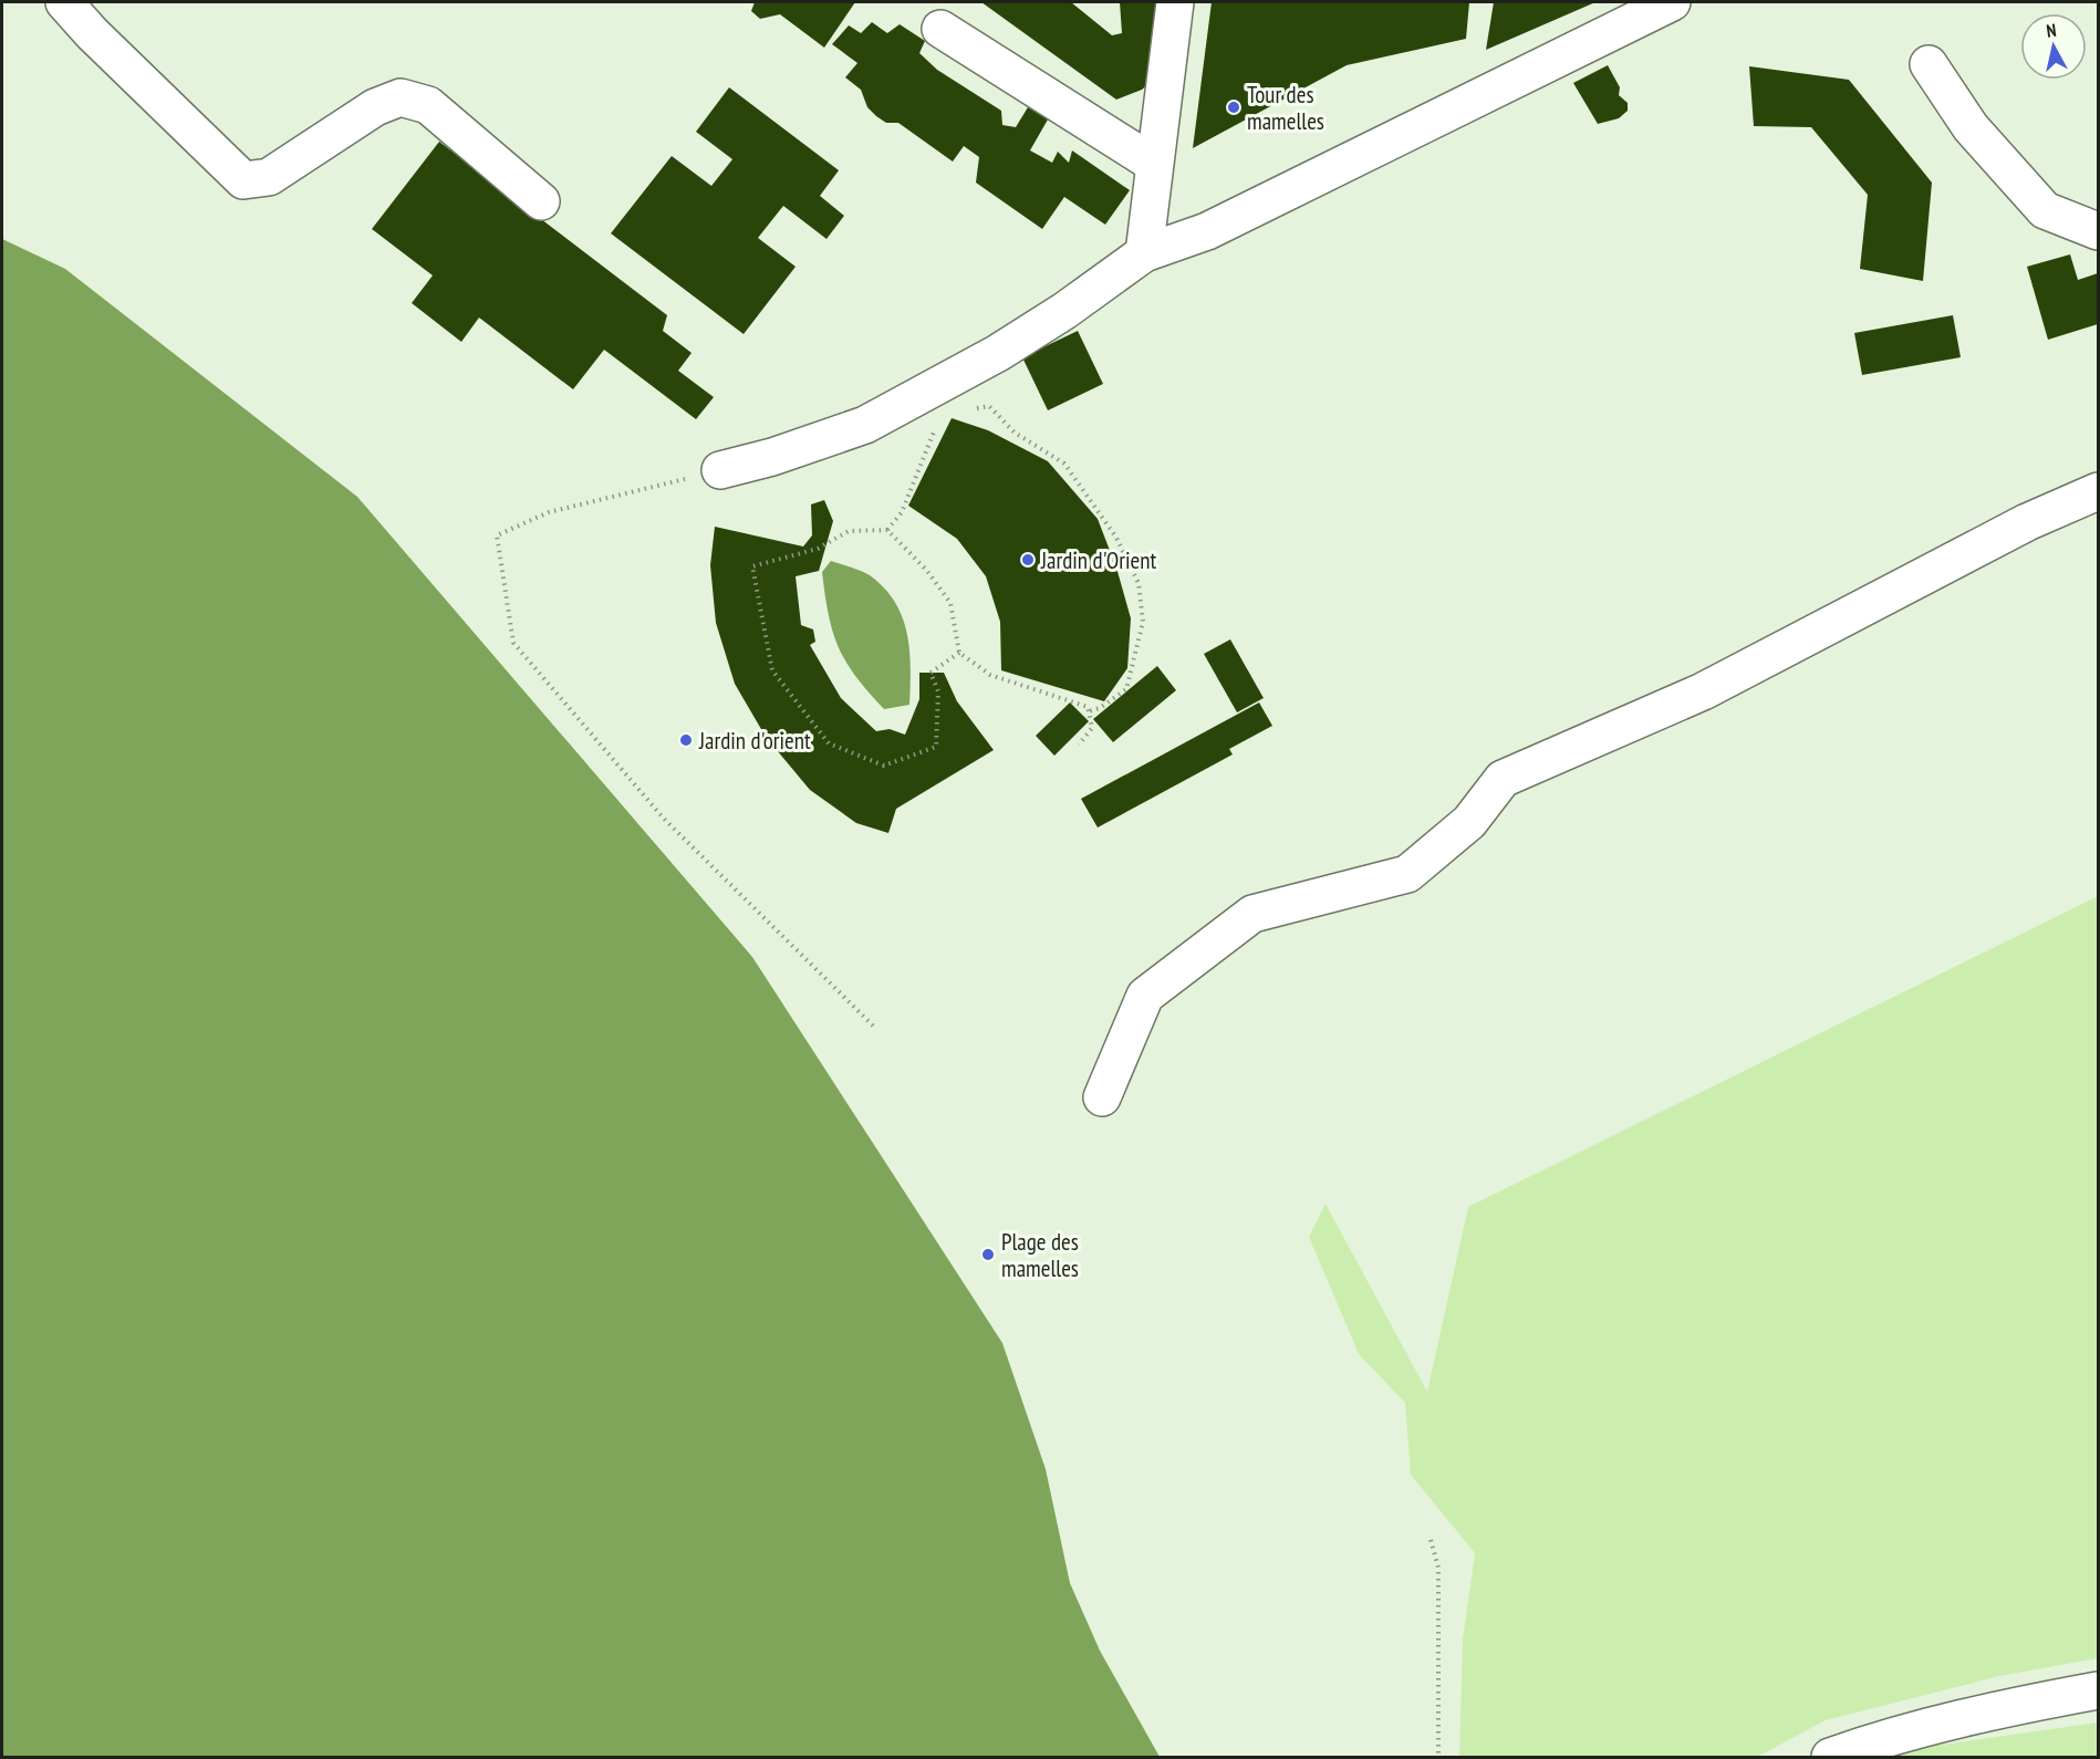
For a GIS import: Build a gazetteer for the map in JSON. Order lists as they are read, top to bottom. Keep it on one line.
{"places":["Tour des mamelles","Jardin d'Orient","Jardin d'orient","Plage des mamelles"],"north":"top"}
